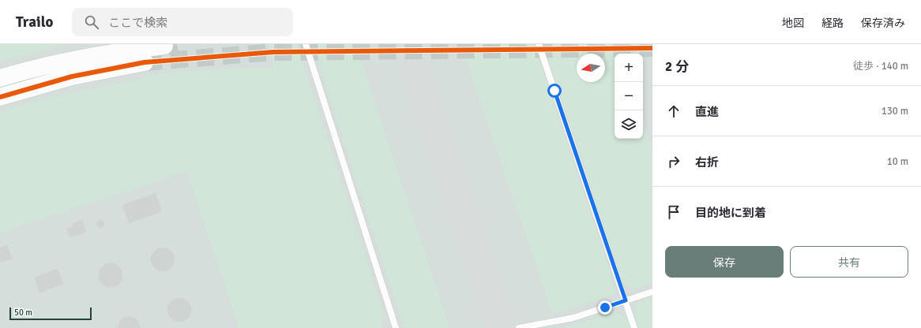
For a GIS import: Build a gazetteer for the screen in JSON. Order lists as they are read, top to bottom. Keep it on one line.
{"scale_bar":"50 m","north":"left","page":{"header":"Trailo","search":"ここで検索","nav":["地図","経路","保存済み"],"heading":["2 分","徒歩 · 140 m"],"map_buttons":["+","−"],"list":[["直進","130 m"],["右折","10 m"],"目的地に到着"],"buttons":["保存","共有"],"scale":"50 m"}}
